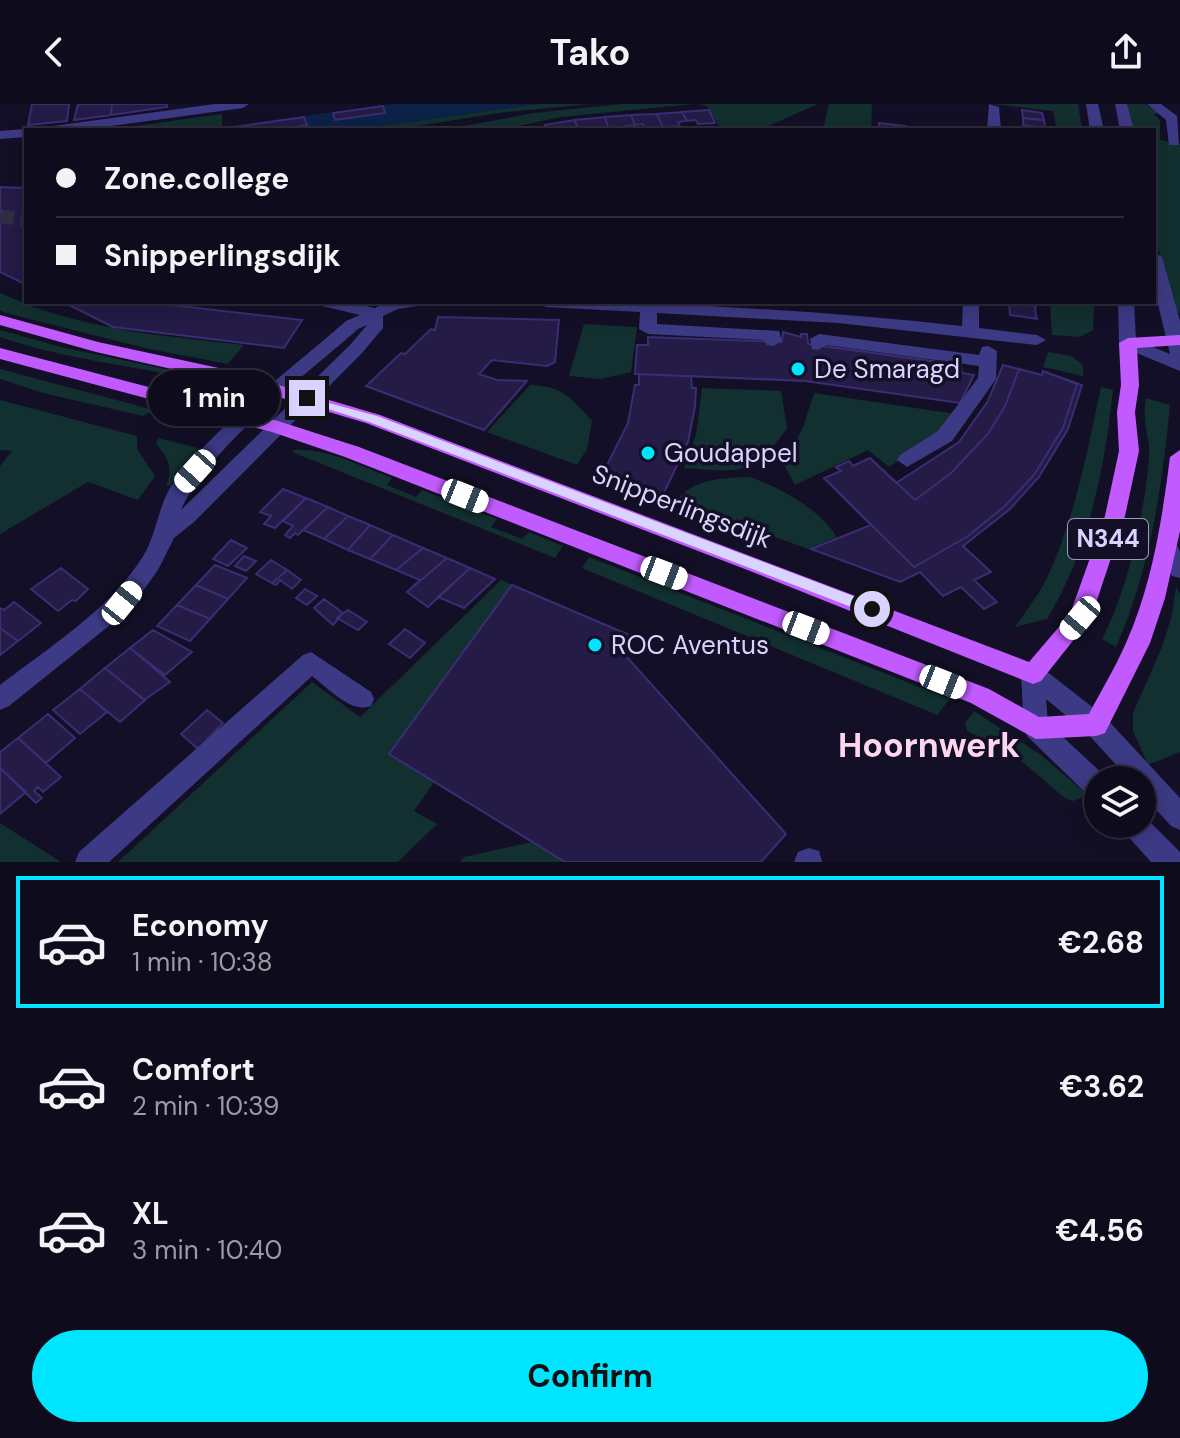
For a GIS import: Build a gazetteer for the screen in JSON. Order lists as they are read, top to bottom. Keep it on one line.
{"streets":{"main road":["Snipperlingsdijk","N344"]},"crossings":[["Snipperlingsdijk","N344"]],"districts":["Hoornwerk"],"places":["De Smaragd","Goudappel","ROC Aventus"],"page":{"header":"Tako","banner":["Zone.college","Snipperlingsdijk"],"bubble":"1 min","list":[{"name":"Economy","note":"1 min · 10:38","value":"€2.68"},{"name":"Comfort","note":"2 min · 10:39","value":"€3.62"},{"name":"XL","note":"3 min · 10:40","value":"€4.56"}],"buttons":"Confirm"}}
